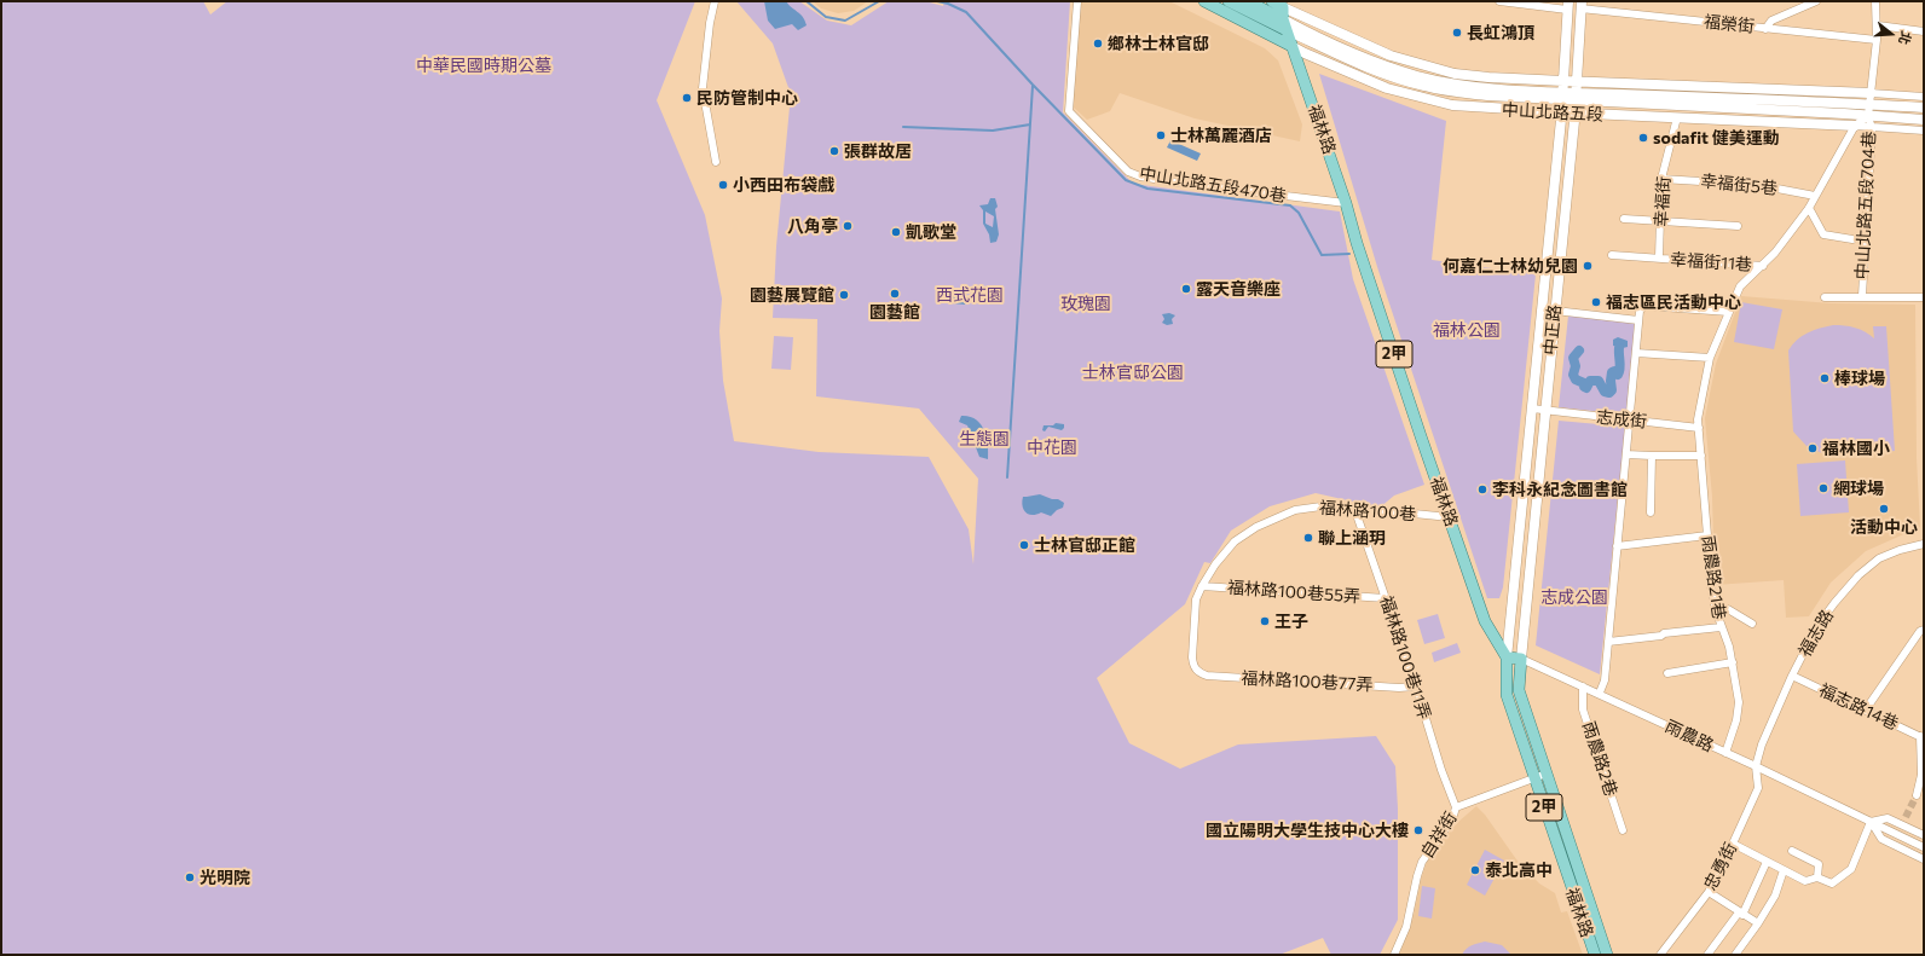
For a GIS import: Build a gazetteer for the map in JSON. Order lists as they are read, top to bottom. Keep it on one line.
{"streets":{"main road":["中山北路五段","福林路","中正路","2甲","雨農路"],"street":["福榮街","中山北路五段470巷","幸福街5巷","幸福街","中山北路五段704巷","幸福街11巷","志成街","福林路100巷","雨農路21巷","福林路100巷55弄","福志路","福林路100巷11弄","福林路100巷77弄","福志路14巷","雨農路2巷","自祥街","忠勇街"]},"crossings":[["福榮街","中正路"],["中山北路五段","福林路"],["中山北路五段","幸福街"],["中山北路五段","中山北路五段704巷"],["中山北路五段","中正路"],["中山北路五段","2甲"],["中山北路五段","雨農路21巷"],["福林路","中山北路五段470巷"],["福林路","中正路"],["福林路","2甲"],["福林路","福林路100巷"],["福林路","雨農路"],["福林路","自祥街"],["幸福街5巷","幸福街"],["幸福街5巷","雨農路21巷"],["幸福街","幸福街11巷"],["幸福街11巷","雨農路21巷"],["中正路","志成街"],["中正路","雨農路"],["志成街","雨農路21巷"],["福林路100巷","福林路100巷55弄"],["福林路100巷","福林路100巷11弄"],["福林路100巷","福林路100巷77弄"],["雨農路21巷","雨農路"],["福林路100巷55弄","福林路100巷11弄"],["福志路","福志路14巷"],["福志路","雨農路"],["福志路","忠勇街"],["福林路100巷11弄","福林路100巷77弄"],["福林路100巷11弄","自祥街"],["雨農路","雨農路2巷"],["雨農路","忠勇街"]],"parks":["中華民國時期公墓","西式花園","玫瑰園","福林公園","士林官邸公園","生態園","中花園","志成公園"],"places":["長虹鴻頂","鄉林士林官邸","民防管制中心","士林萬麗酒店","sodafit 健美運動","張群故居","小西田布袋戲","八角亭","凱歌堂","何嘉仁士林幼兒園","露天音樂座","園藝館","園藝展覽館","福志區民活動中心","棒球場","福林國小","網球場","李科永紀念圖書館","活動中心","聯上涵玥","士林官邸正館","王子","國立陽明大學生技中心大樓","泰北高中","光明院"],"north":"right"}
